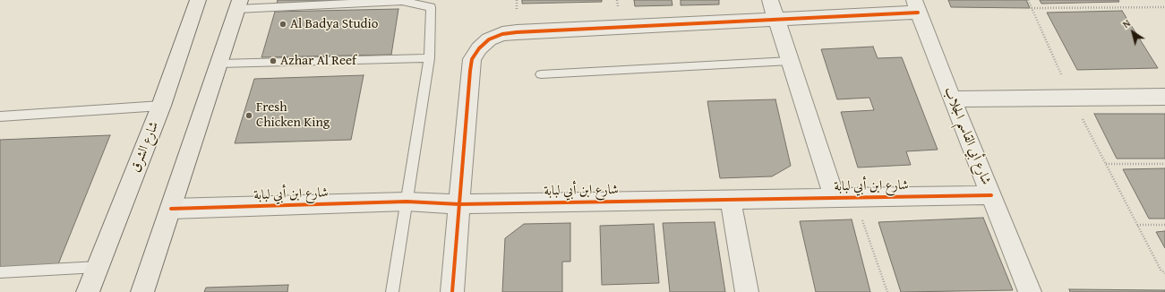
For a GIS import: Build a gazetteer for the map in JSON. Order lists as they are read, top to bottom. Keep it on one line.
{"streets":{"main road":["شارع الشرق"],"street":["شارع أبي القاسم الجلاب","شارع ابن أبي لبابة"]},"crossings":[["شارع أبي القاسم الجلاب","شارع ابن أبي لبابة"]],"places":["Al Badya Studio","Azhar Al Reef","Fresh Chicken King"],"north":"top left"}
